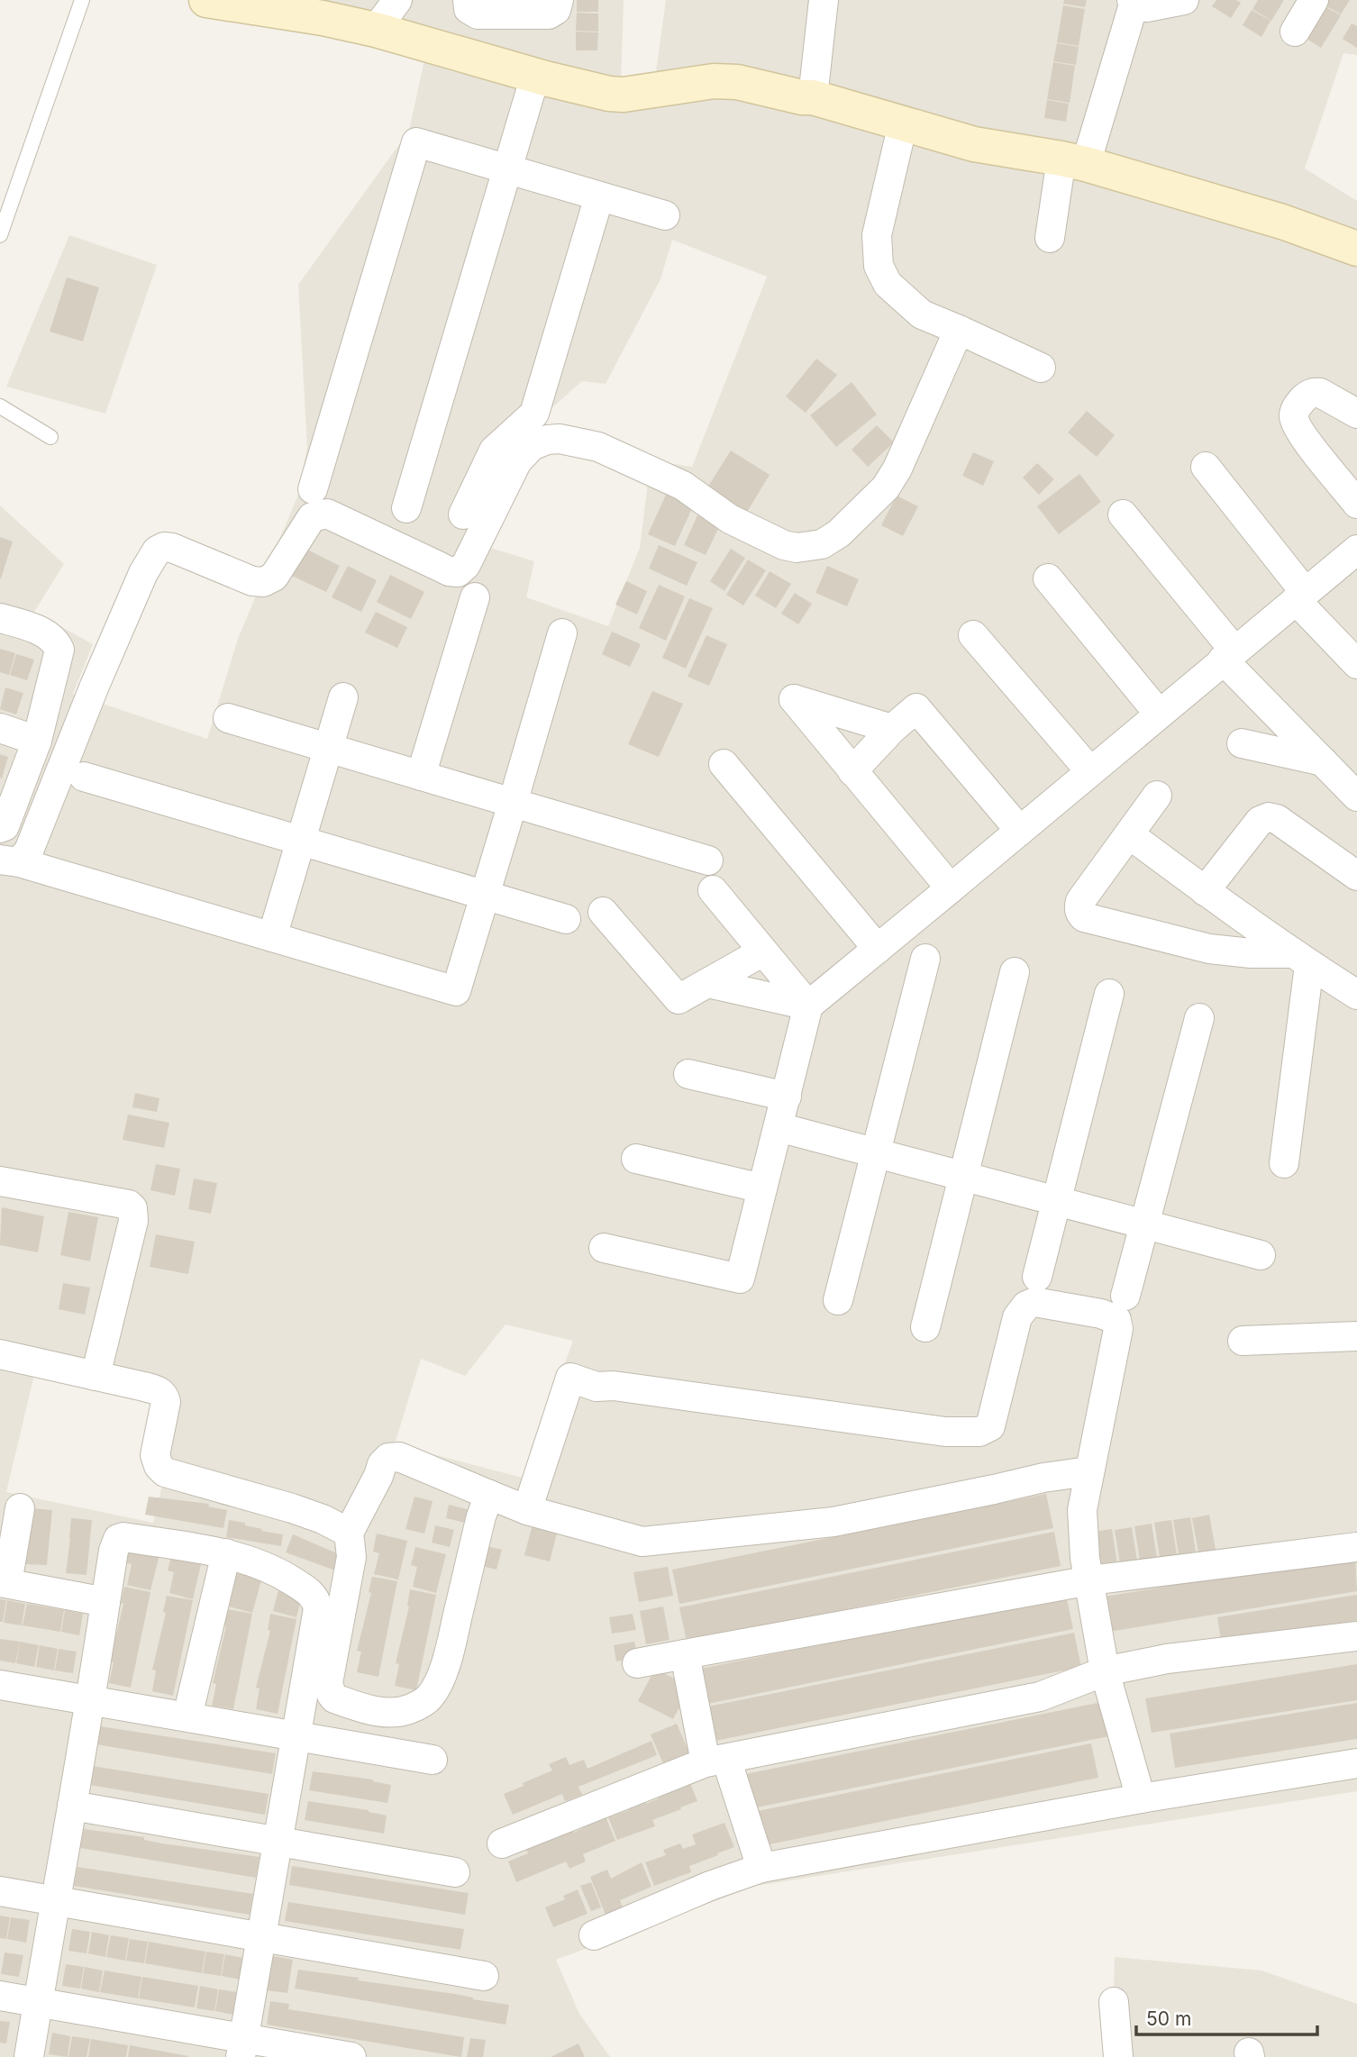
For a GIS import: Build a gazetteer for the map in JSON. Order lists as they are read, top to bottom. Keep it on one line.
{"scale_bar":"50 m"}
